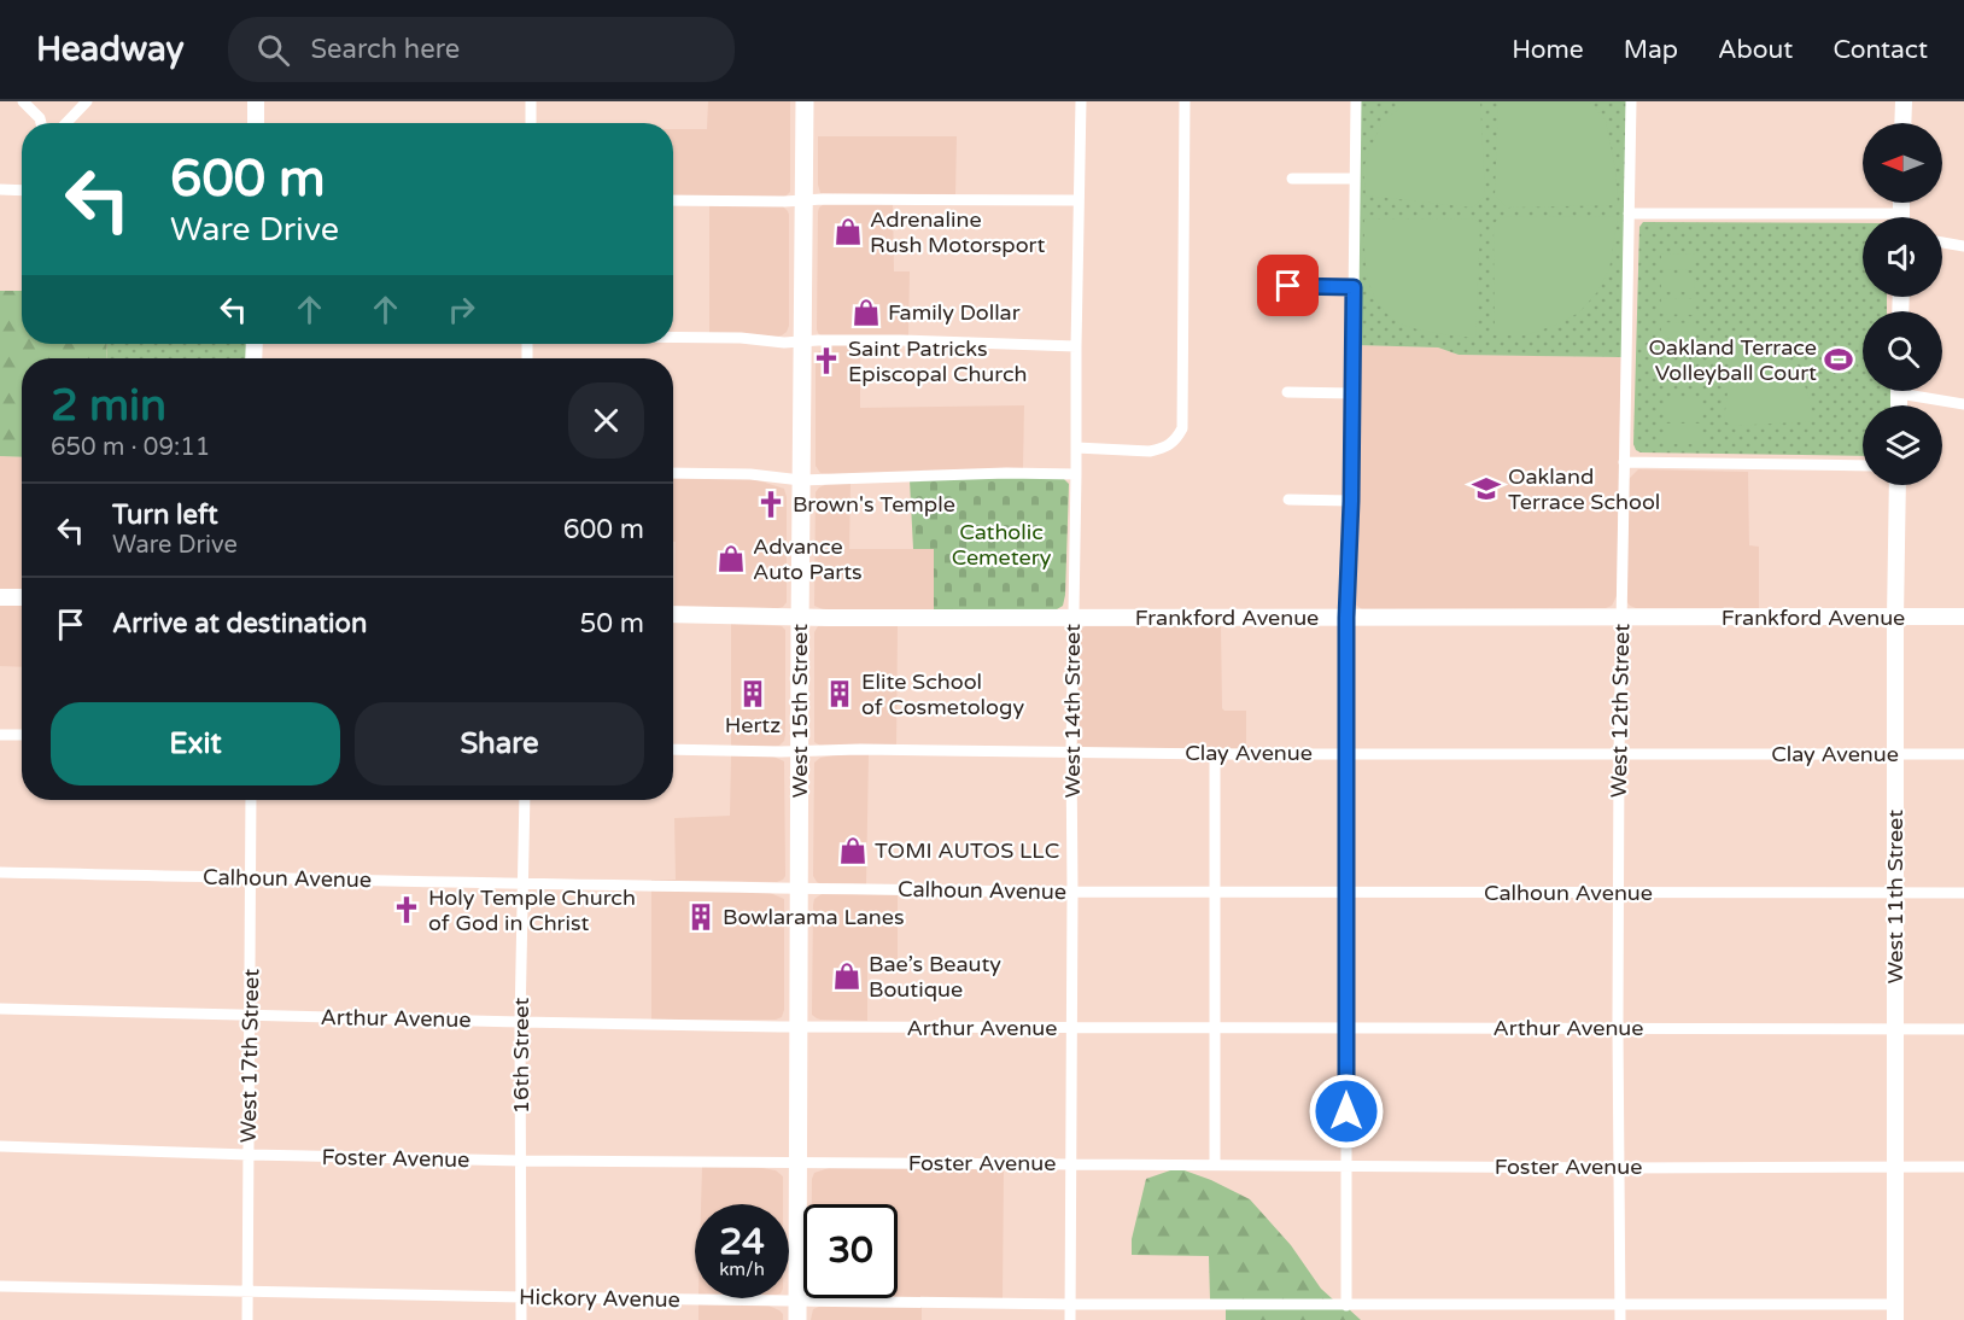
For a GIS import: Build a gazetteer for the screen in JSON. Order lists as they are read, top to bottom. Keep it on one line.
{"streets":{"highway":["West 15th Street"],"main road":["Frankford Avenue","West 11th Street"],"street":["West 14th Street","West 12th Street","Clay Avenue","Calhoun Avenue","Arthur Avenue","West 17th Street","16th Street","Foster Avenue","Hickory Avenue"]},"crossings":[["Frankford Avenue","West 15th Street"],["Frankford Avenue","West 14th Street"],["Frankford Avenue","West 12th Street"],["Frankford Avenue","West 11th Street"],["West 15th Street","Clay Avenue"],["West 15th Street","Calhoun Avenue"],["West 15th Street","Arthur Avenue"],["West 15th Street","Foster Avenue"],["West 15th Street","Hickory Avenue"],["West 14th Street","Clay Avenue"],["West 14th Street","Calhoun Avenue"],["West 14th Street","Arthur Avenue"],["West 14th Street","Foster Avenue"],["West 14th Street","Hickory Avenue"],["West 12th Street","Clay Avenue"],["West 12th Street","Calhoun Avenue"],["West 12th Street","Arthur Avenue"],["West 12th Street","Foster Avenue"],["West 12th Street","Hickory Avenue"],["Clay Avenue","West 11th Street"],["Calhoun Avenue","West 11th Street"],["Calhoun Avenue","West 17th Street"],["Calhoun Avenue","16th Street"],["West 11th Street","Arthur Avenue"],["West 11th Street","Foster Avenue"],["West 11th Street","Hickory Avenue"],["Arthur Avenue","West 17th Street"],["Arthur Avenue","16th Street"],["West 17th Street","Foster Avenue"],["West 17th Street","Hickory Avenue"],["16th Street","Foster Avenue"],["16th Street","Hickory Avenue"]],"parks":["Catholic Cemetery"],"places":{"shop":["Adrenaline Rush Motorsport","Family Dollar","Advance Auto Parts","TOMI AUTOS LLC","Bae’s Beauty Boutique"],"sports":["Oakland Terrace Volleyball Court"],"church":["Saint Patricks Episcopal Church","Brown's Temple","Holy Temple Church of God in Christ"],"school or university":["Oakland Terrace School"],"building":["Hertz","Elite School of Cosmetology","Bowlarama Lanes"]},"north":"left","page":{"header":"Headway","search":"Search here","nav":["Home","Map","About","Contact"],"turn":["600 m","Ware Drive"],"heading":["2 min","650 m · 09:11"],"list":[{"name":"Turn left","note":"Ware Drive","value":"600 m"},{"name":"Arrive at destination","value":"50 m"}],"buttons":["Exit","Share"],"speed":"24 km/h","limit":"30"}}
